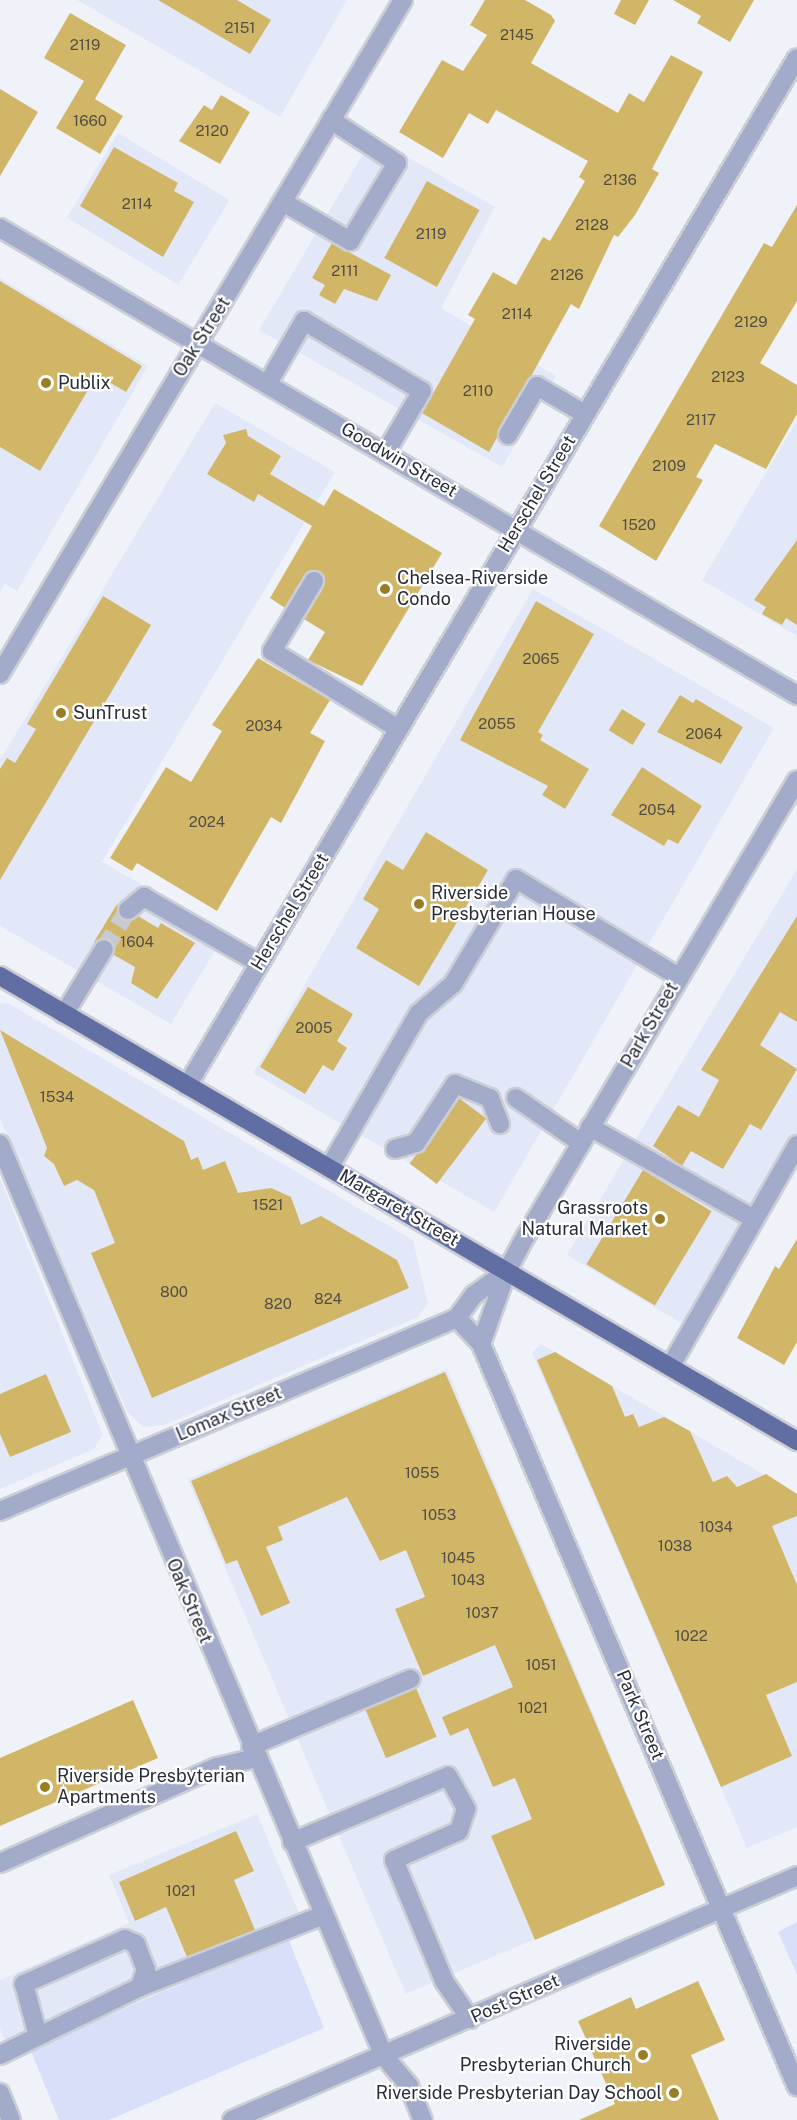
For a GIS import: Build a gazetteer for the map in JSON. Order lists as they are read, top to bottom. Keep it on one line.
{"streets":{"main road":["Margaret Street"],"street":["Oak Street","Goodwin Street","Herschel Street","Park Street","Lomax Street","Post Street"]},"crossings":[["Oak Street","Goodwin Street"],["Oak Street","Lomax Street"],["Oak Street","Post Street"],["Goodwin Street","Herschel Street"],["Herschel Street","Margaret Street"],["Park Street","Margaret Street"],["Park Street","Lomax Street"],["Park Street","Post Street"]],"places":["Publix","Chelsea-Riverside Condo","SunTrust","Riverside Presbyterian House","Grassroots Natural Market","Riverside Presbyterian Apartments","Riverside Presbyterian Church","Riverside Presbyterian Day School"],"house_numbers":["2151","2145","2119","1660","2120","2136","2114","2128","2119","2111","2126","2114","2129","2123","2110","2117","2109","1520","2065","2055","2034","2064","2054","2024","1604","2005","1534","1521","800","824","820","1055","1053","1034","1038","1045","1043","1037","1022","1051","1021","1021"]}
